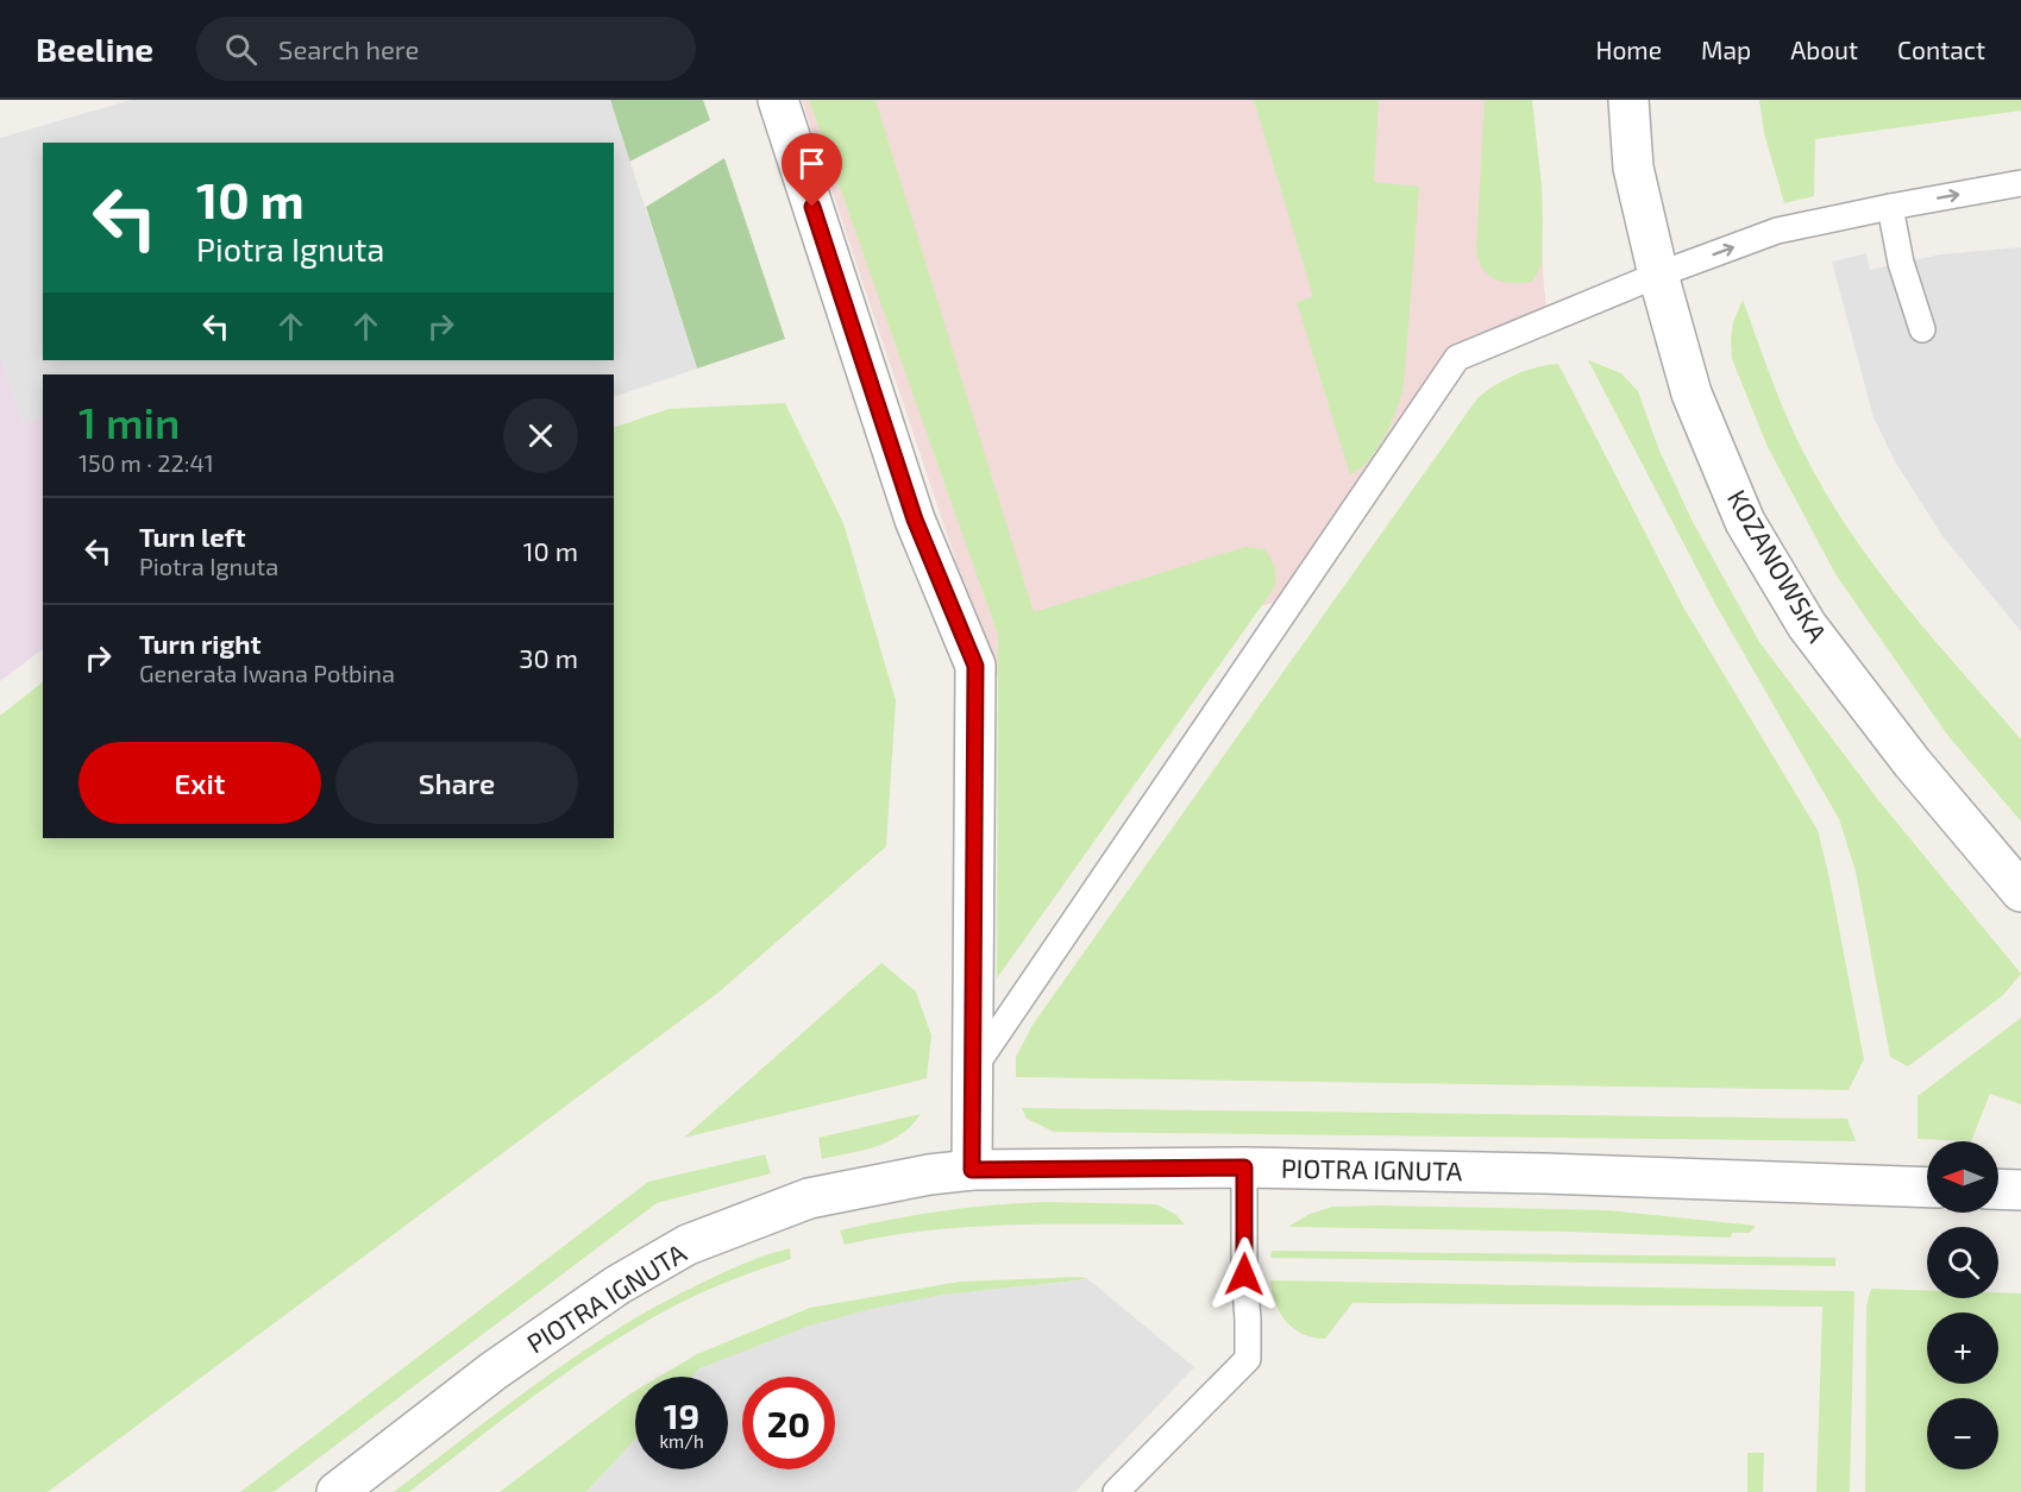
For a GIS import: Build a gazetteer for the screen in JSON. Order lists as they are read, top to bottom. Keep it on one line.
{"streets":{"street":["KOZANOWSKA","PIOTRA IGNUTA"]},"north":"left","page":{"header":"Beeline","search":"Search here","nav":["Home","Map","About","Contact"],"turn":["10 m","Piotra Ignuta"],"heading":["1 min","150 m · 22:41"],"list":[{"name":"Turn left","note":"Piotra Ignuta","value":"10 m"},{"name":"Turn right","note":"Generała Iwana Połbina","value":"30 m"}],"buttons":["Exit","Share"],"map_buttons":["+","−"],"speed":"19 km/h","limit":"20"}}
